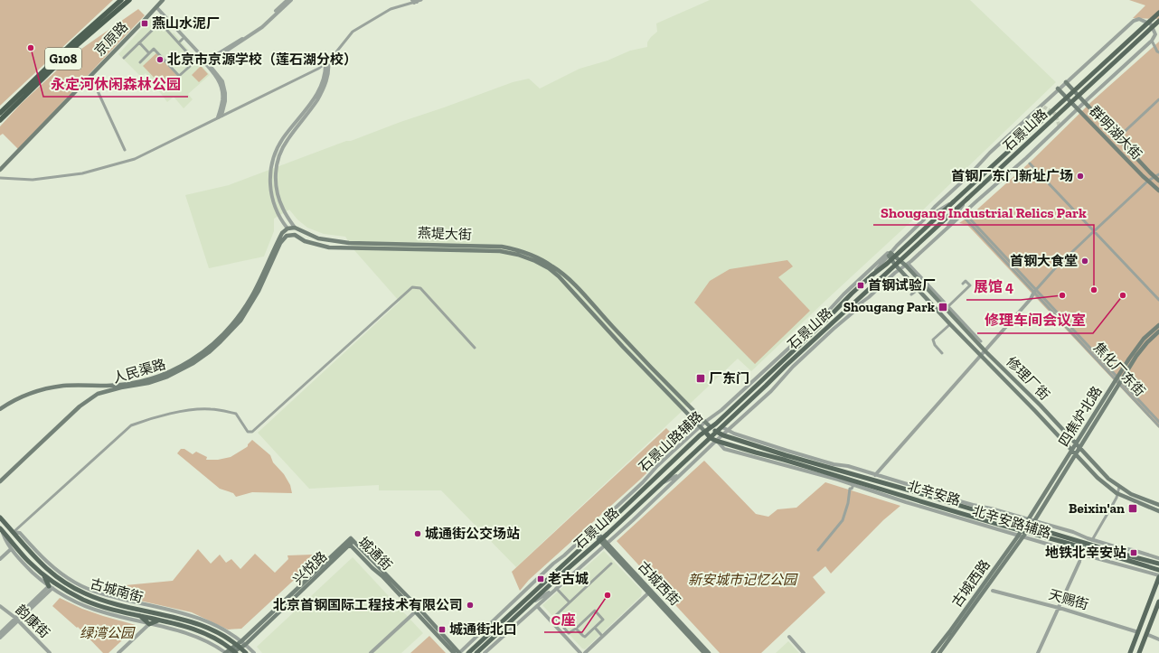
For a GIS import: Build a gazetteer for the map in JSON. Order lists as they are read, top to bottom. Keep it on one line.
{"streets":{"highway":["G108"],"main road":["京原路","石景山路","群明湖大街","燕堤大街","人民渠路","修理厂街","四焦炉北路","北辛安路","城通街","兴悦路","古城西街","古城西路","古城南街"],"street":["焦化厂东街","石景山路辅路","北辛安路辅路","天赐街","韵康街"]},"crossings":[["石景山路","群明湖大街"],["石景山路","燕堤大街"],["石景山路","修理厂街"],["石景山路","石景山路辅路"],["石景山路","北辛安路"],["石景山路","北辛安路辅路"],["石景山路","古城西街"],["燕堤大街","人民渠路"],["燕堤大街","石景山路辅路"],["燕堤大街","北辛安路"],["焦化厂东街","四焦炉北路"],["修理厂街","四焦炉北路"],["四焦炉北路","北辛安路"],["四焦炉北路","北辛安路辅路"],["四焦炉北路","古城西路"],["石景山路辅路","城通街"],["石景山路辅路","古城西街"],["北辛安路","北辛安路辅路"],["北辛安路","古城西路"],["北辛安路辅路","古城西路"],["城通街","兴悦路"],["兴悦路","古城南街"]],"parks":["新安城市记忆公园","绿湾公园"],"places":{"transit":["燕山水泥厂","首钢试验厂","Shougang Park","厂东门","Beixin'an","地铁北辛安站","老古城","城通街北口"],"other":["永定河休闲森林公园","北京市京源学校（莲石湖分校）","首钢厂东门新址广场","首钢大食堂","Shougang Industrial Relics Park","展馆 4","修理车间会议室","城通街公交场站","C座","北京首钢国际工程技术有限公司"]}}
